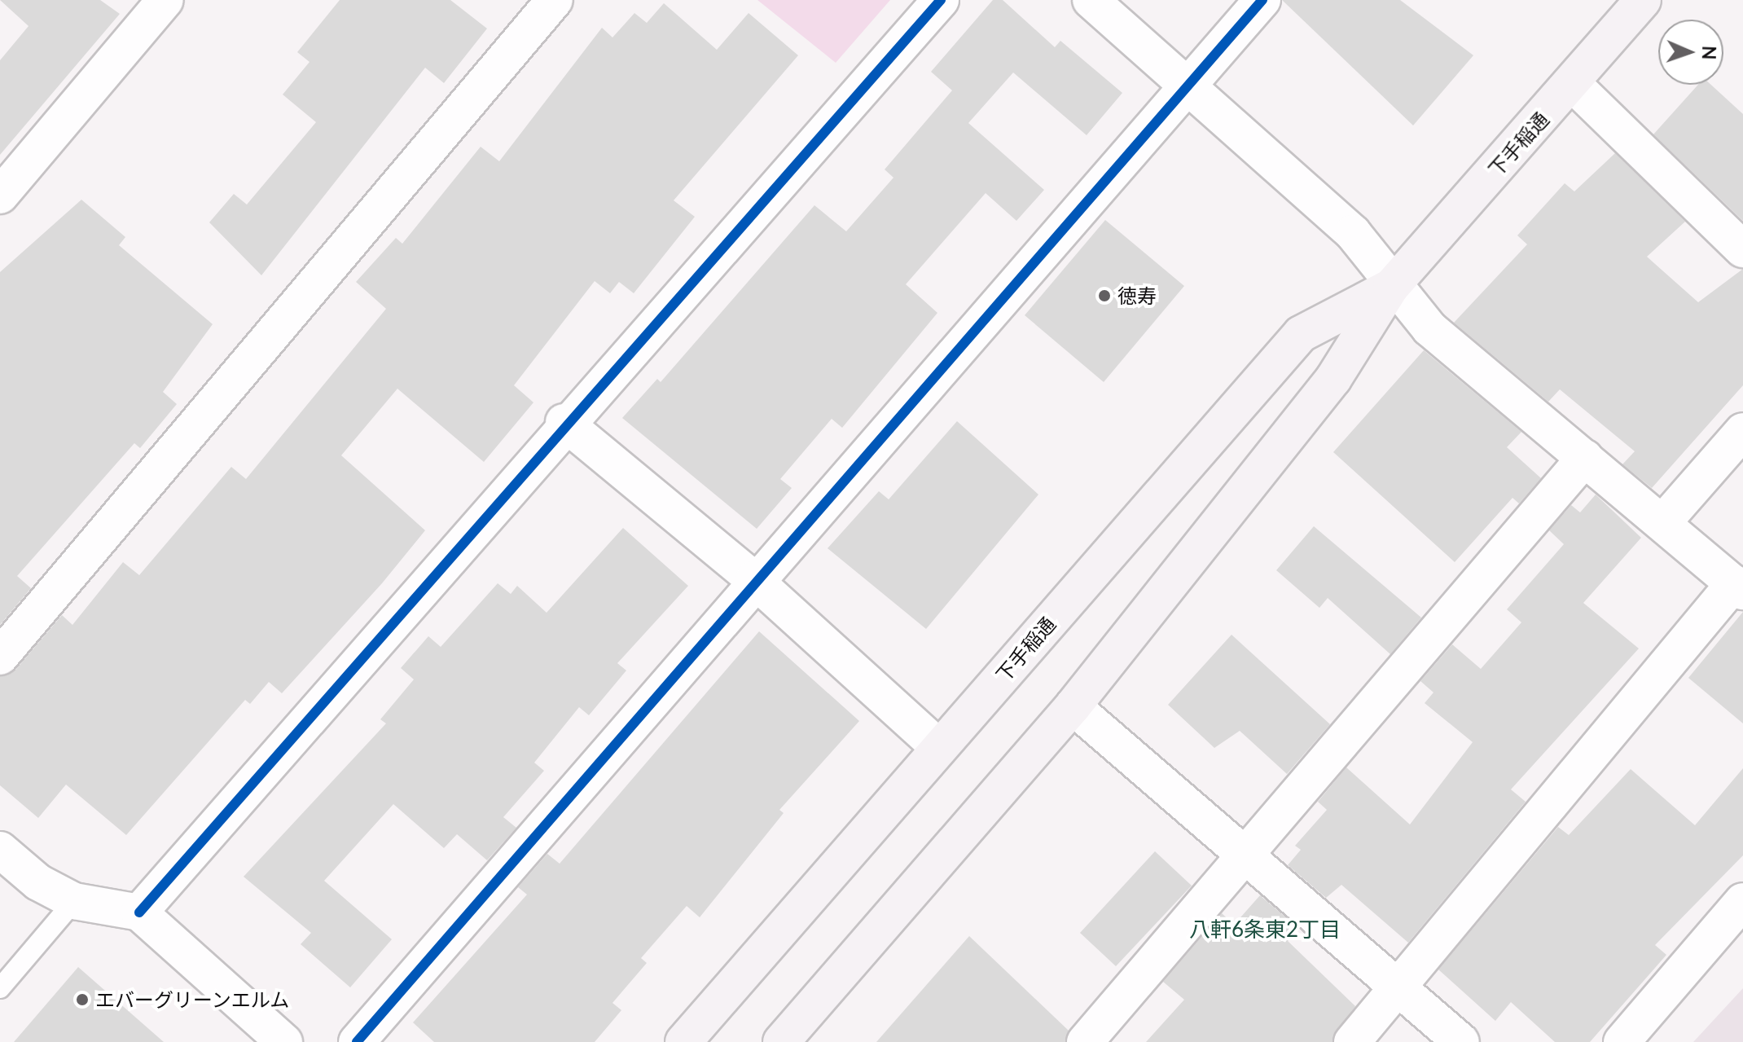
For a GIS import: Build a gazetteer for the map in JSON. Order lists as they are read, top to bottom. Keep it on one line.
{"streets":{"main road":["下手稲通"]},"districts":["八軒6条東2丁目"],"places":["徳寿","エバーグリーンエルム"],"north":"right"}
